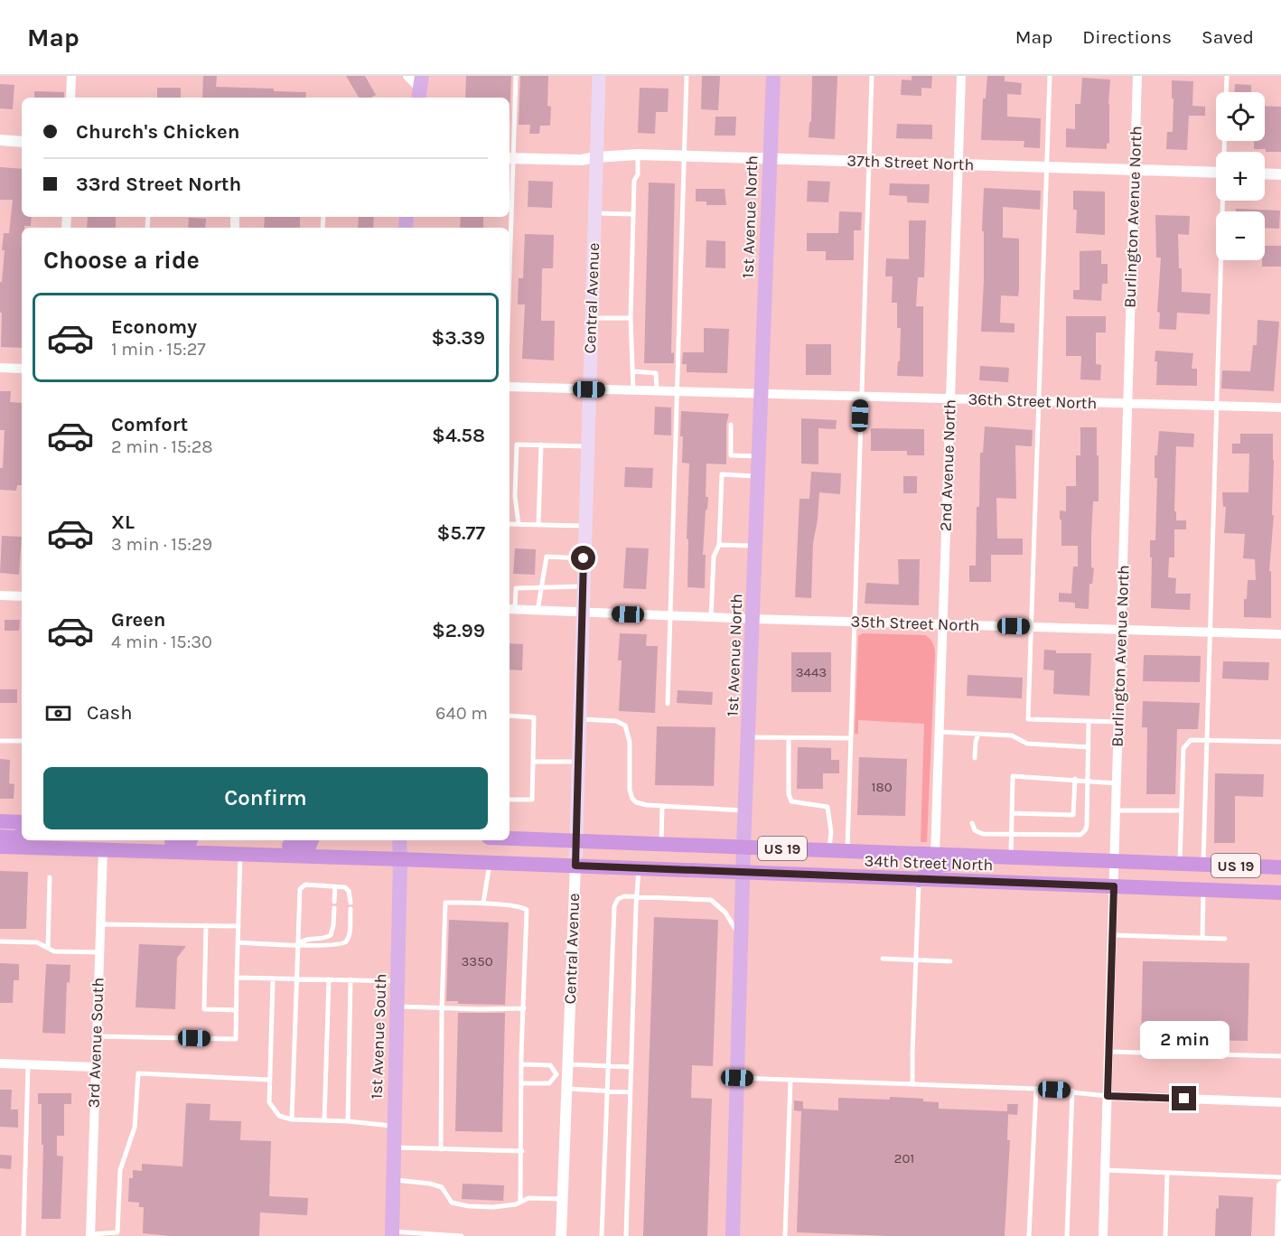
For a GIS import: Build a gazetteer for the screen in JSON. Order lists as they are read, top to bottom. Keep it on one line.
{"streets":{"highway":["US 19","34th Street North"],"main road":["1st Avenue North","Central Avenue","1st Avenue South"],"street":["37th Street North","Burlington Avenue North","36th Street North","2nd Avenue North","35th Street North","3rd Avenue South"]},"crossings":[["37th Street North","1st Avenue North"],["37th Street North","Burlington Avenue North"],["37th Street North","Central Avenue"],["37th Street North","2nd Avenue North"],["1st Avenue North","36th Street North"],["1st Avenue North","35th Street North"],["1st Avenue North","34th Street North"],["Burlington Avenue North","36th Street North"],["Burlington Avenue North","35th Street North"],["Burlington Avenue North","34th Street North"],["Central Avenue","36th Street North"],["Central Avenue","35th Street North"],["Central Avenue","US 19"],["Central Avenue","34th Street North"],["36th Street North","2nd Avenue North"],["2nd Avenue North","35th Street North"],["2nd Avenue North","34th Street North"],["US 19","34th Street North"],["US 19","1st Avenue South"],["US 19","3rd Avenue South"]],"house_numbers":["3443","180","3350","201"],"page":{"header":"Map","nav":["Map","Directions","Saved"],"map_buttons":["+","−"],"banner":["Church's Chicken","33rd Street North"],"heading":"Choose a ride","list":[{"name":"Economy","note":"1 min · 15:27","value":"$3.39"},{"name":"Comfort","note":"2 min · 15:28","value":"$4.58"},{"name":"XL","note":"3 min · 15:29","value":"$5.77"},{"name":"Green","note":"4 min · 15:30","value":"$2.99"}],"pay":["Cash","640 m"],"buttons":"Confirm","bubble":"2 min"}}
